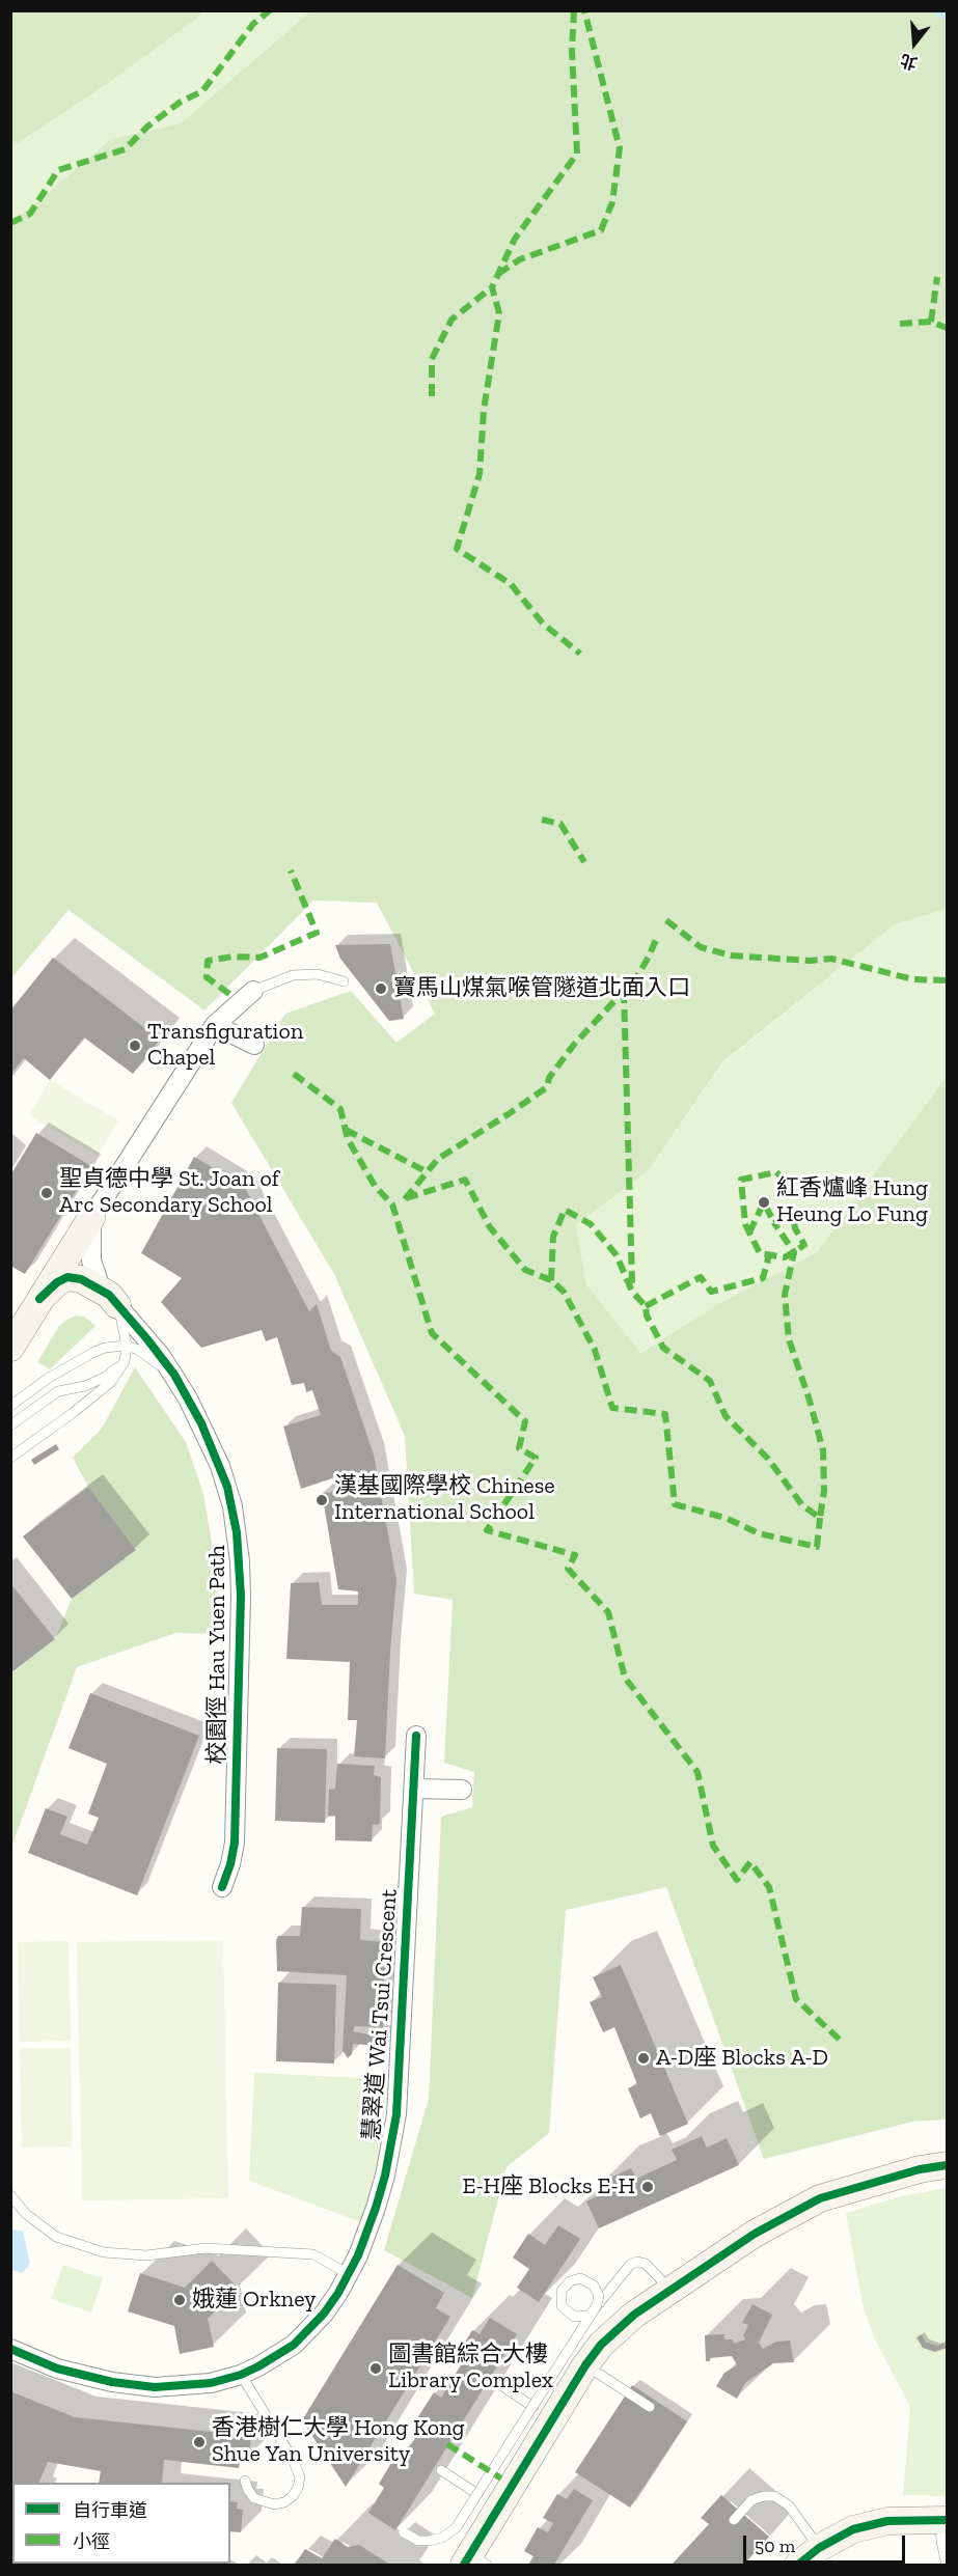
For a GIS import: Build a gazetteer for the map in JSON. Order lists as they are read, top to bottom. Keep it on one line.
{"streets":{"street":["校園徑 Hau Yuen Path","慧翠道 Wai Tsui Crescent"]},"places":["寶馬山煤氣喉管隧道北面入口","Transfiguration Chapel","聖貞德中學 St. Joan of Arc Secondary School","紅香爐峰 Hung Heung Lo Fung","漢基國際學校 Chinese International School","A-D座 Blocks A-D","E-H座 Blocks E-H","娥蓮 Orkney","圖書館綜合大樓 Library Complex","香港樹仁大學 Hong Kong Shue Yan University"],"legend":["自行車道","小徑"],"scale_bar":"50 m","north":"bottom"}
